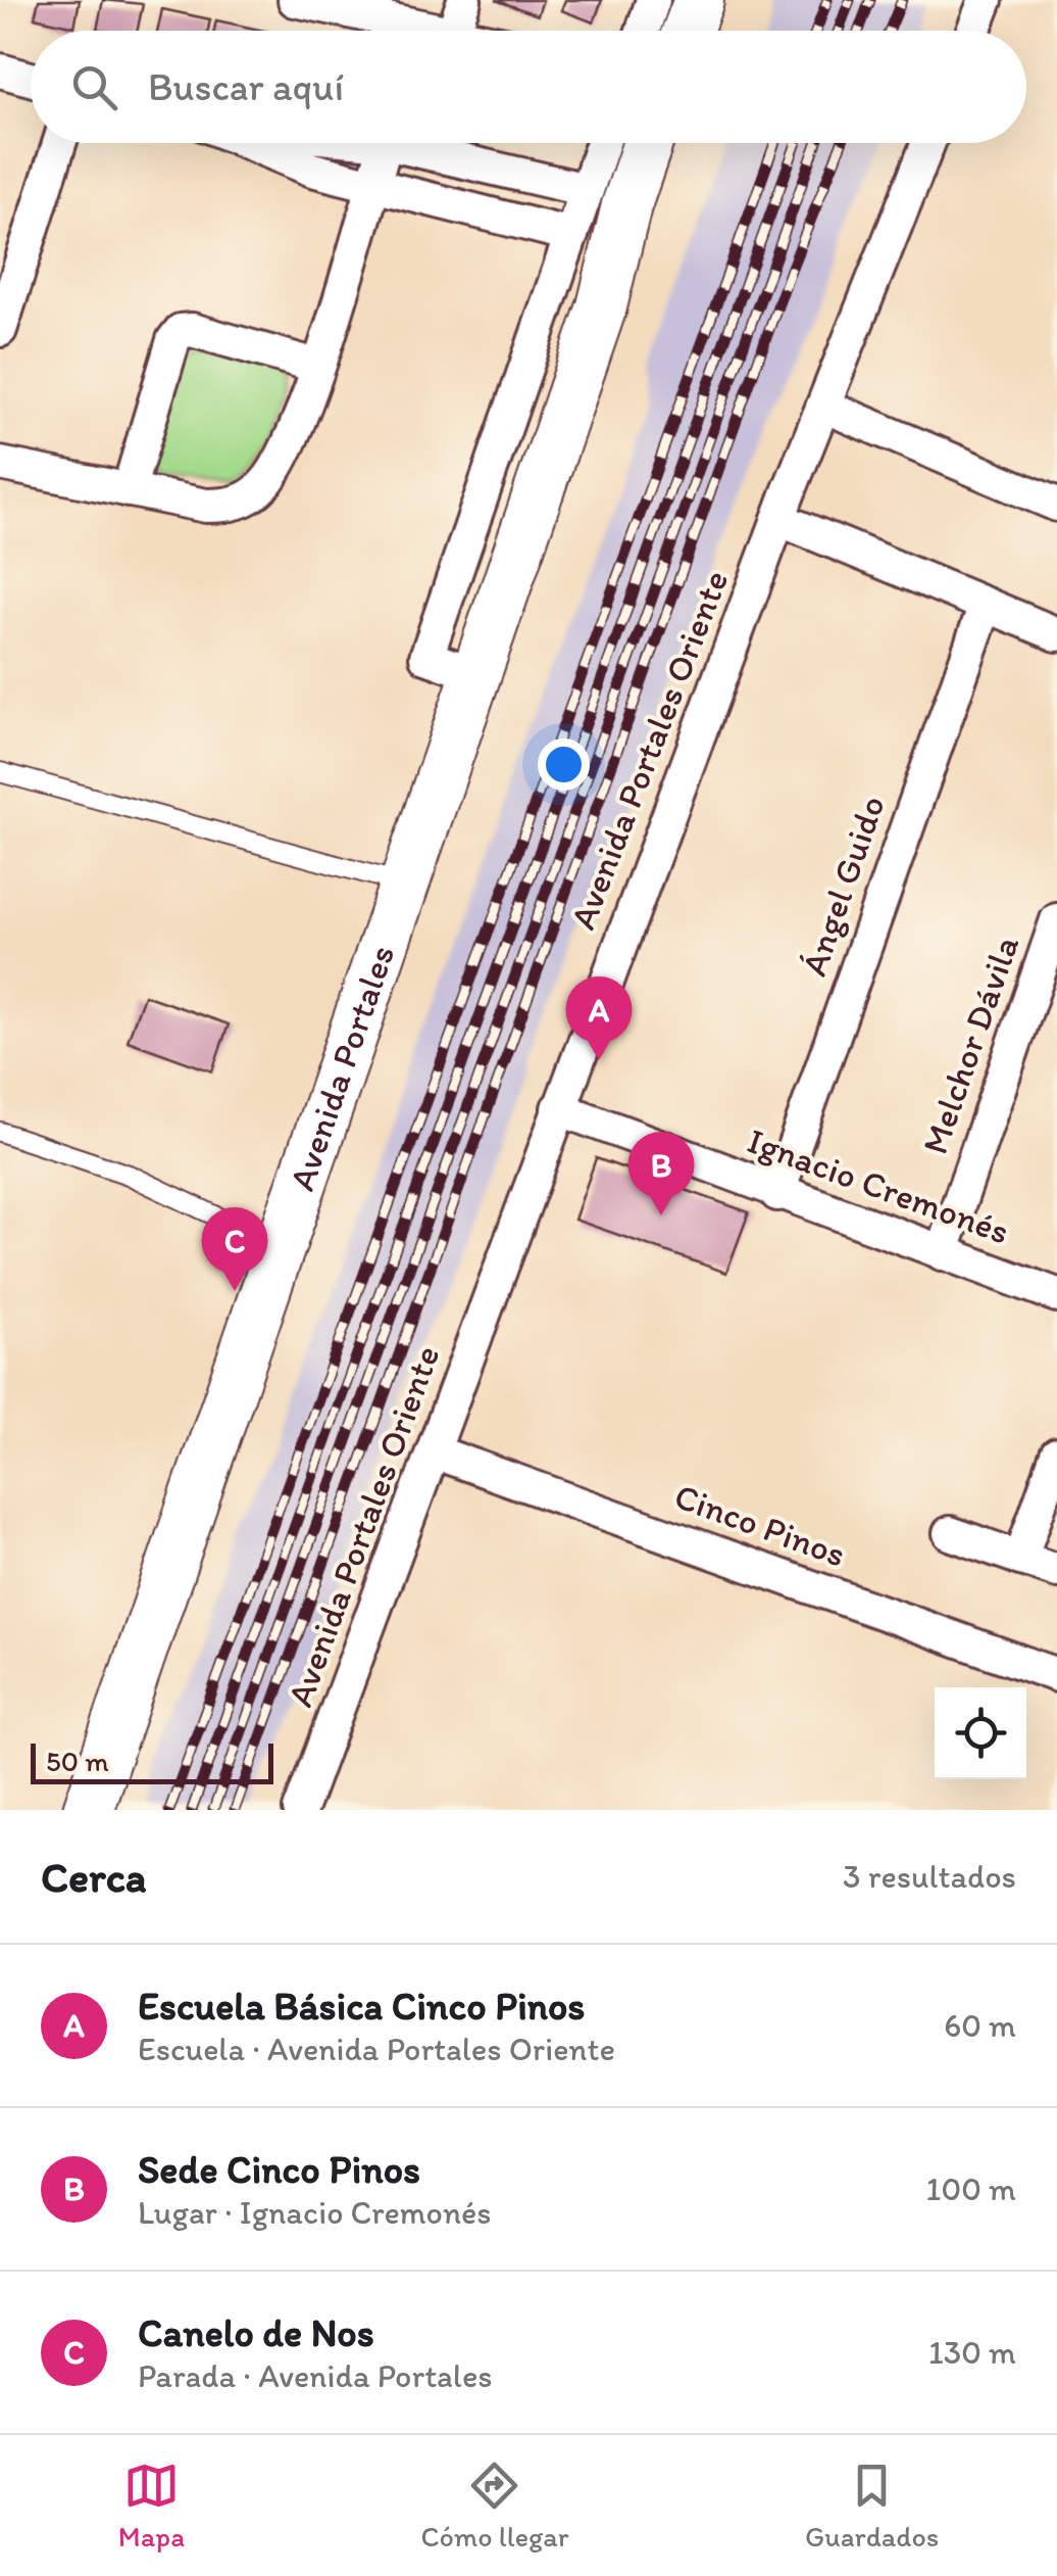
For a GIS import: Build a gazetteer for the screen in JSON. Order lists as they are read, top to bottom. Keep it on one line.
{"streets":{"main road":["Avenida Portales"],"street":["Avenida Portales Oriente","Ángel Guido","Melchor Dávila","Ignacio Cremonés","Cinco Pinos"]},"crossings":[["Avenida Portales Oriente","Ignacio Cremonés"],["Avenida Portales Oriente","Cinco Pinos"],["Ángel Guido","Ignacio Cremonés"],["Melchor Dávila","Ignacio Cremonés"]],"scale_bar":"50 m","page":{"search":"Buscar aquí","pins":["A","B","C"],"scale":"50 m","heading":["Cerca","3 resultados"],"list":[{"mark":"A","name":"Escuela Básica Cinco Pinos","note":"Escuela · Avenida Portales Oriente","value":"60 m"},{"mark":"B","name":"Sede Cinco Pinos","note":"Lugar · Ignacio Cremonés","value":"100 m"},{"mark":"C","name":"Canelo de Nos","note":"Parada · Avenida Portales","value":"130 m"}],"nav":["Mapa","Cómo llegar","Guardados"]}}
